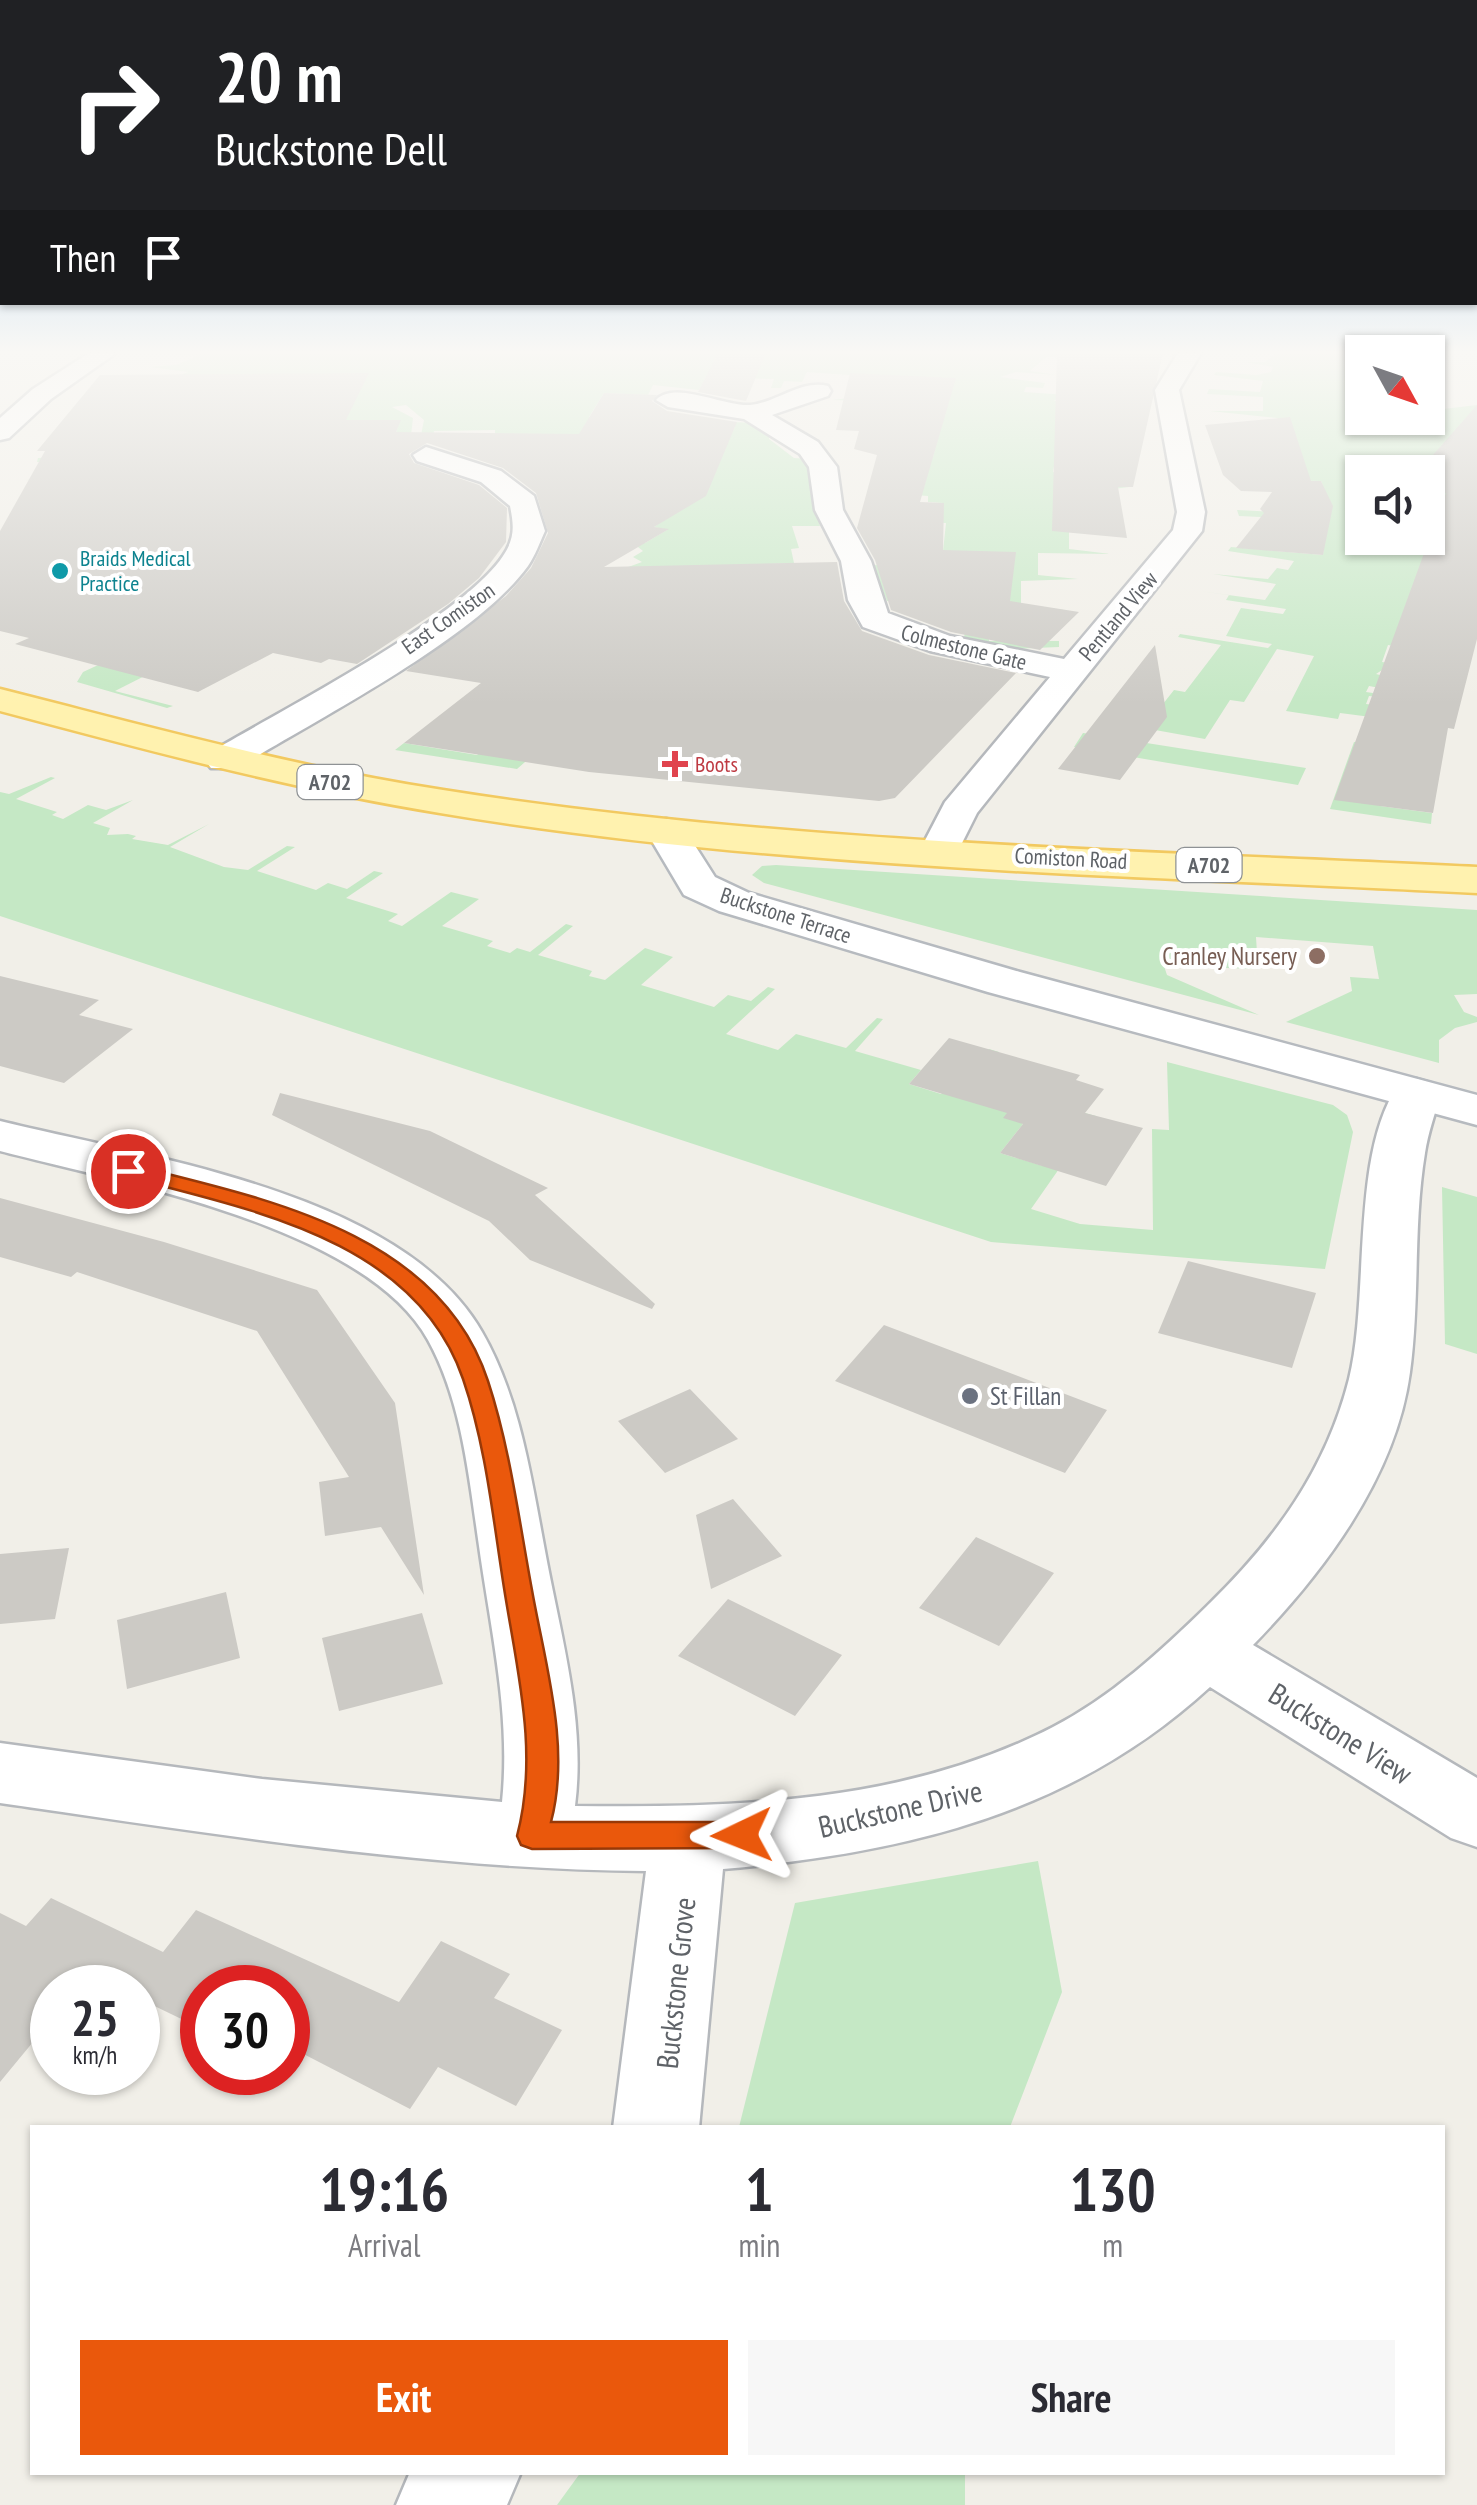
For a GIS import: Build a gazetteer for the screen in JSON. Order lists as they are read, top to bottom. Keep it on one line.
{"streets":{"main road":["A702","Comiston Road"],"street":["Pentland View","East Comiston","Colmestone Gate","Buckstone Terrace","Buckstone View","Buckstone Drive","Buckstone Grove"]},"crossings":[["Pentland View","Colmestone Gate"],["Pentland View","Comiston Road"],["East Comiston","A702"],["A702","Comiston Road"],["A702","Buckstone Terrace"],["Comiston Road","Buckstone Terrace"],["Buckstone Terrace","Buckstone Drive"],["Buckstone View","Buckstone Drive"],["Buckstone Drive","Buckstone Grove"]],"places":{"other":["Braids Medical Practice","Cranley Nursery","St Fillan"],"health":["Boots"]},"north":"bottom right","page":{"turn":["20 m","Buckstone Dell"],"then":"Then","speed":"25 km/h","limit":"30","eta":["19:16","Arrival","1","min","130","m"],"buttons":["Exit","Share"]}}
